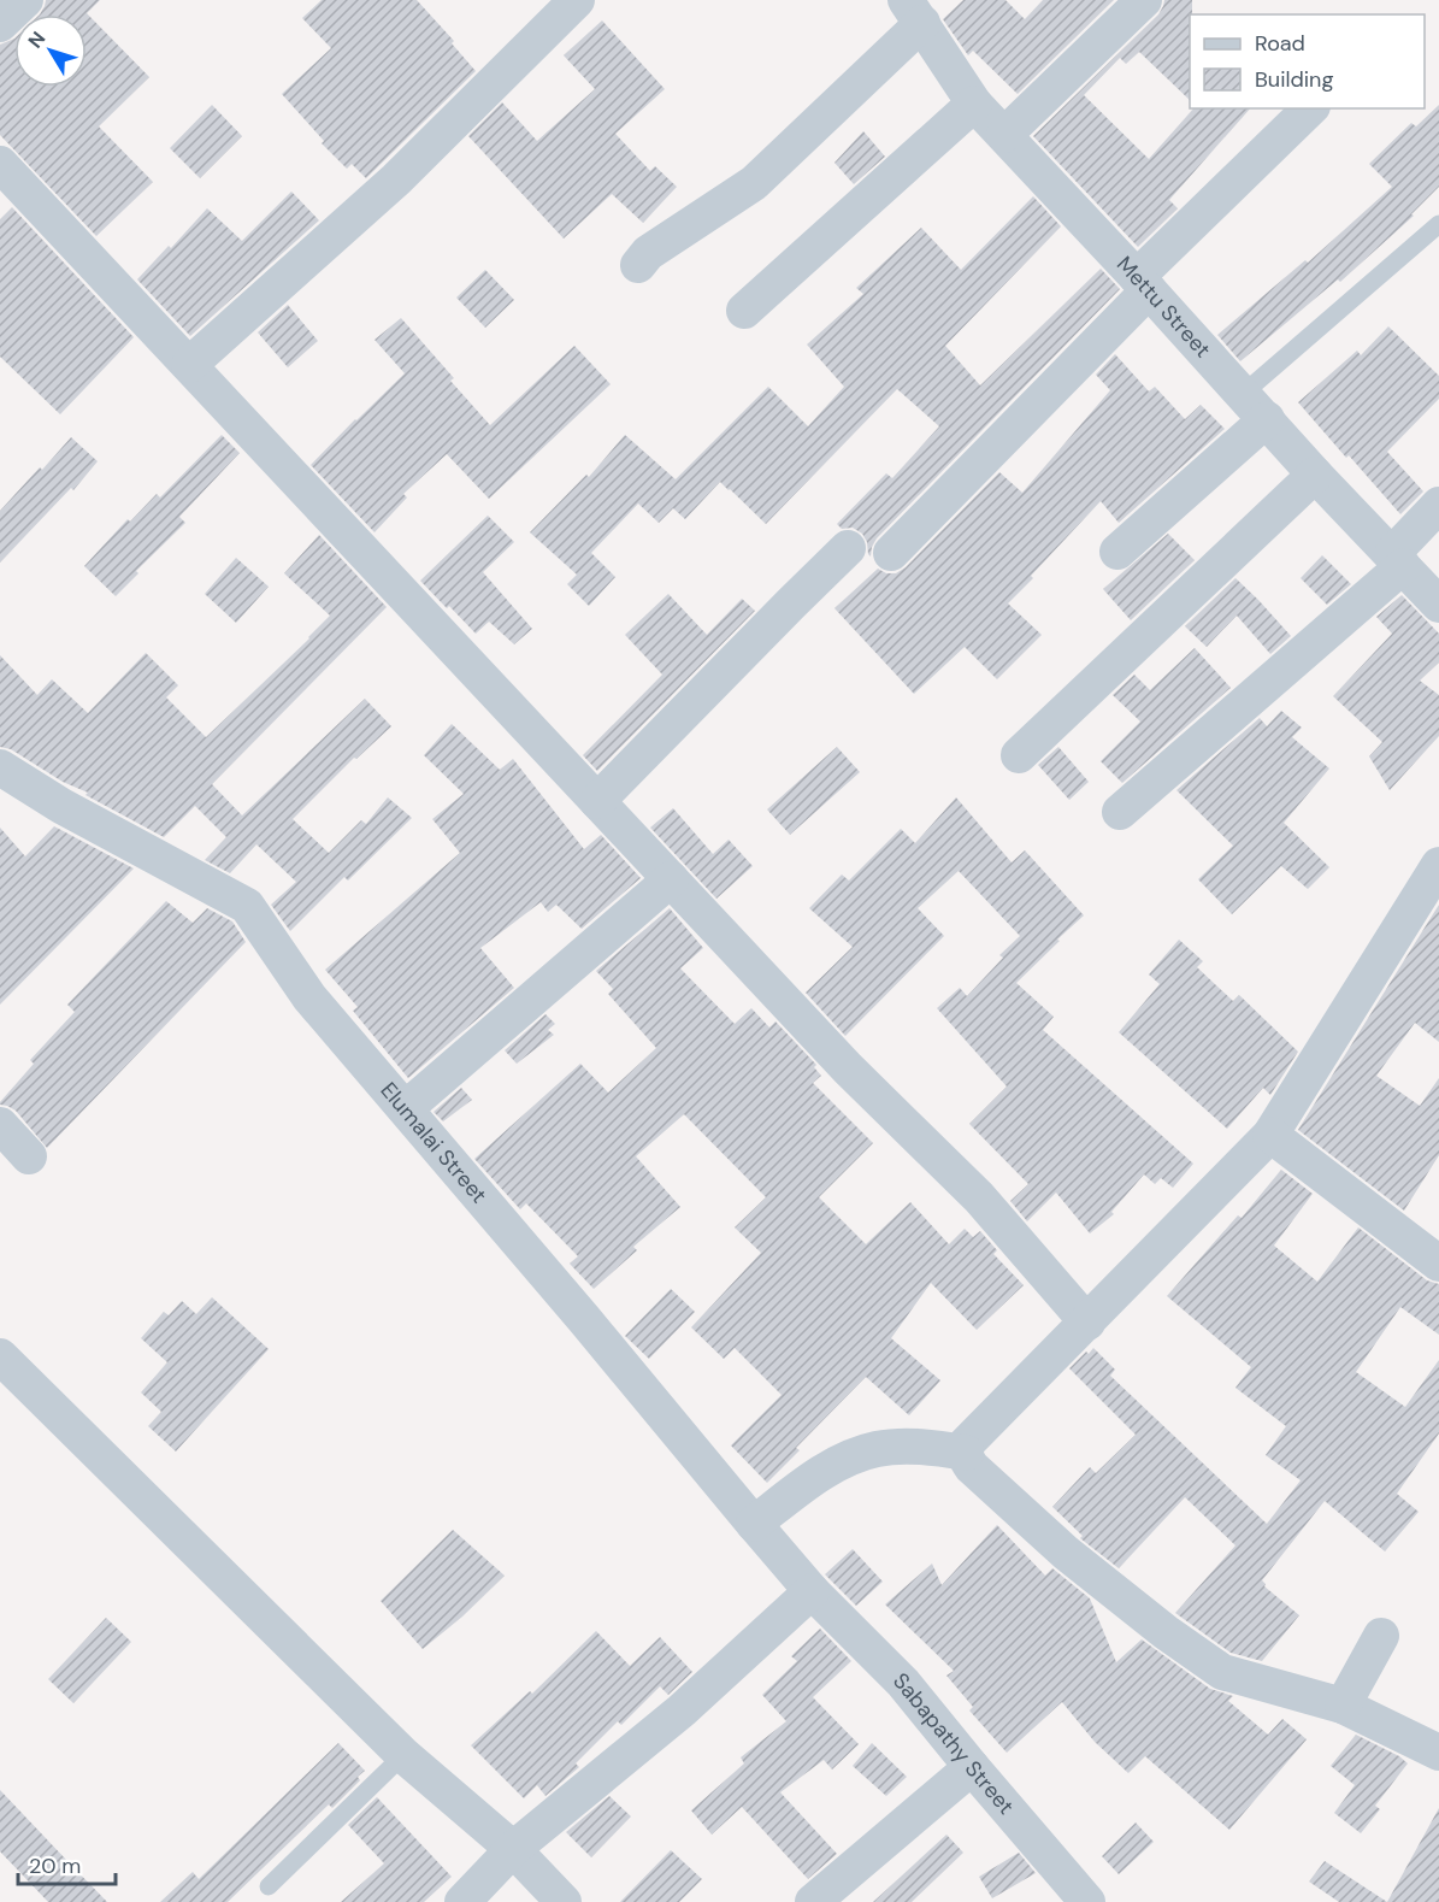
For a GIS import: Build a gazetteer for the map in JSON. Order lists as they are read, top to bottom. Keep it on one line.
{"streets":{"street":["Mettu Street","Elumalai Street","Sabapathy Street"]},"crossings":[["Elumalai Street","Sabapathy Street"]],"legend":["Road","Building"],"scale_bar":"20 m","north":"top left"}
